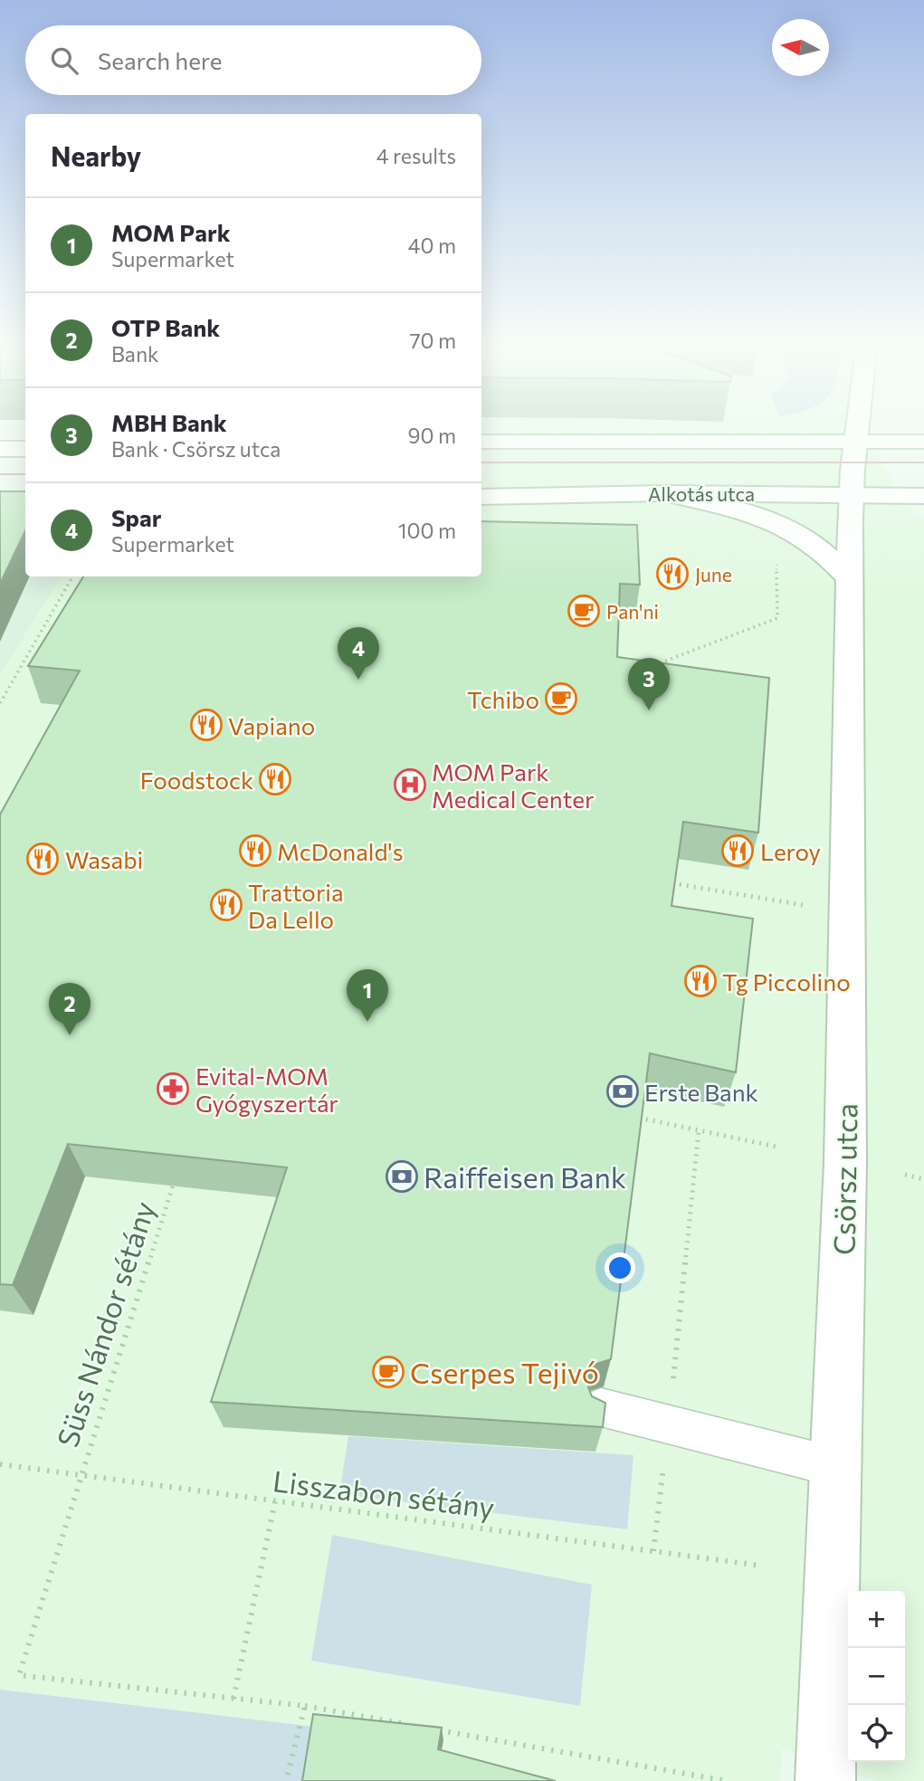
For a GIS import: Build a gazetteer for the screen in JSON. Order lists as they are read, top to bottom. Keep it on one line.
{"streets":{"street":["Alkotás utca","Csörsz utca"],"path":["Süss Nándor sétány","Lisszabon sétány"]},"crossings":[["Alkotás utca","Csörsz utca"],["Süss Nándor sétány","Lisszabon sétány"]],"places":{"restaurant":["June","Vapiano","Foodstock","McDonald's","Leroy","Wasabi","Trattoria Da Lello","Tg Piccolino"],"cafe":["Pan'ni","Tchibo","Cserpes Tejivó"],"hospital":["MOM Park Medical Center"],"pharmacy":["Evital-MOM Gyógyszertár"],"bank":["Erste Bank","Raiffeisen Bank"]},"north":"left","page":{"search":"Search here","heading":["Nearby","4 results"],"list":[{"mark":"1","name":"MOM Park","note":"Supermarket","value":"40 m"},{"mark":"2","name":"OTP Bank","note":"Bank","value":"70 m"},{"mark":"3","name":"MBH Bank","note":"Bank · Csörsz utca","value":"90 m"},{"mark":"4","name":"Spar","note":"Supermarket","value":"100 m"}],"pins":["4","3","1","2"],"map_buttons":["+","−"]}}
